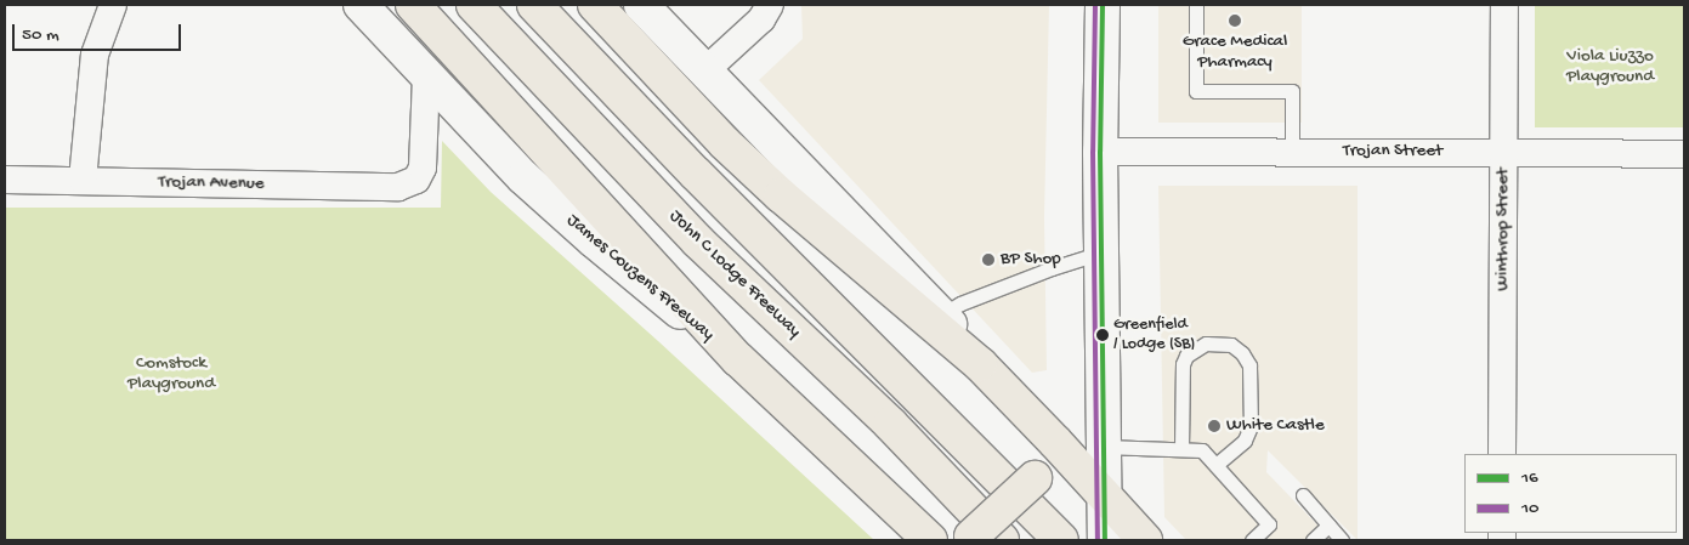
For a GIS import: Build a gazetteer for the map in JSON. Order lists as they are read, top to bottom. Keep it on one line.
{"streets":{"main road":["John C Lodge Freeway","James Couzens Freeway"],"street":["Trojan Street","Trojan Avenue","Winthrop Street"]},"crossings":[["Trojan Street","Winthrop Street"],["Trojan Avenue","James Couzens Freeway"]],"parks":["Viola Liuzzo Playground","Comstock Playground"],"places":["Grace Medical Pharmacy","BP Shop","Greenfield / Lodge (SB)","White Castle"],"lines":["transit line 16","transit line 10"],"legend":["16","10"],"scale_bar":"50 m"}
